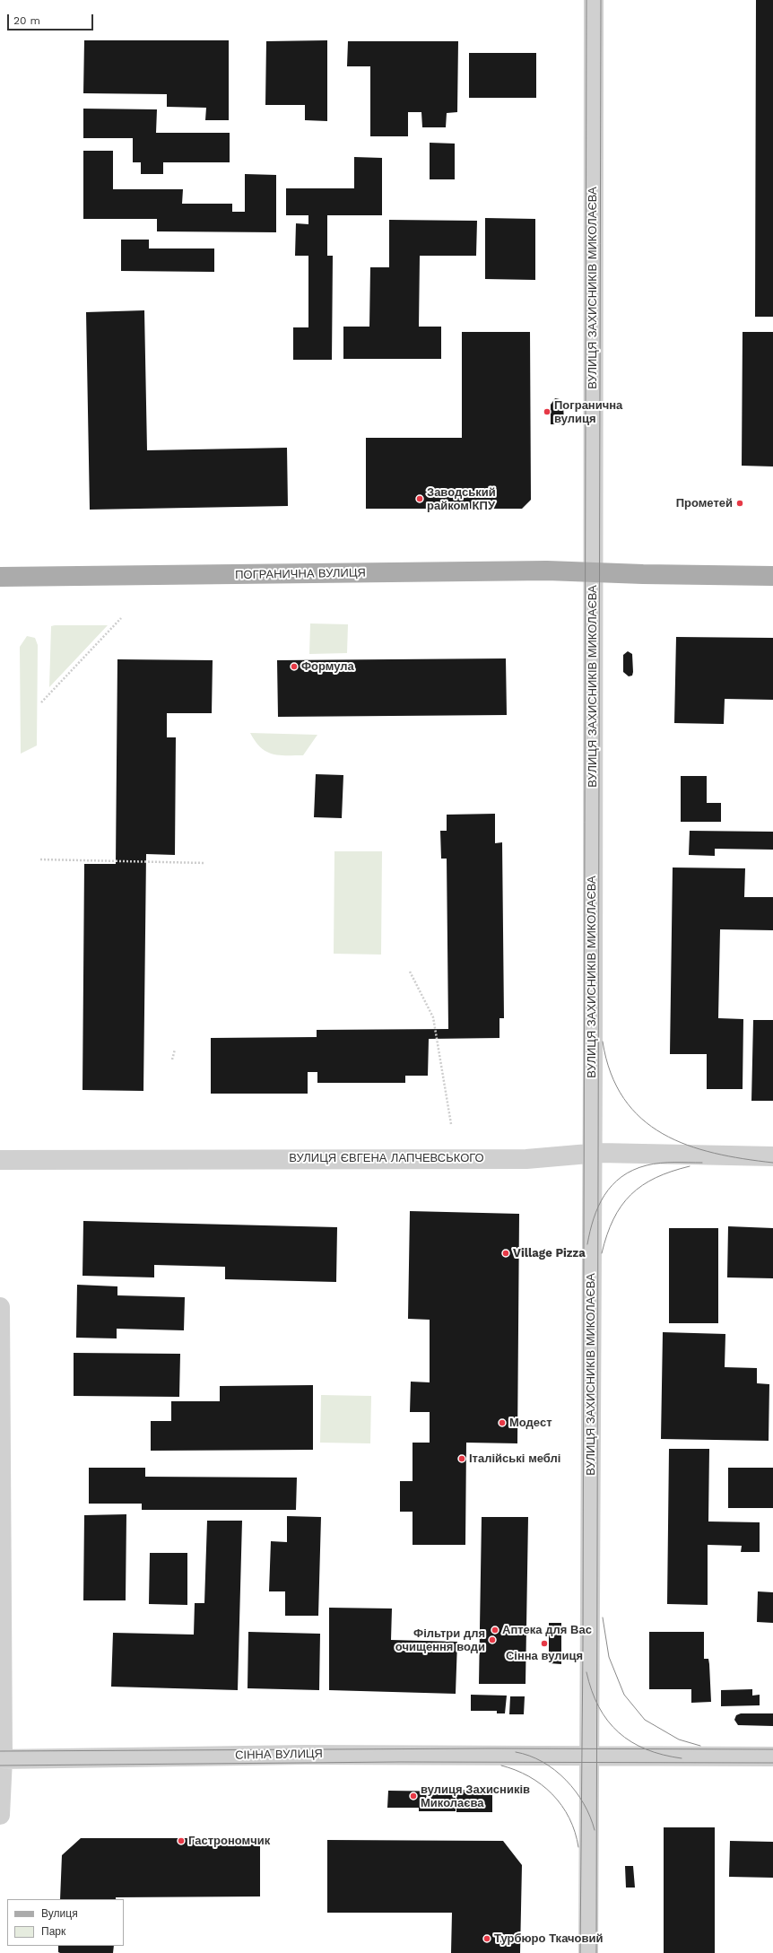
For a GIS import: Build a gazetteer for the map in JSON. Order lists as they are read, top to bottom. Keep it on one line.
{"streets":{"main road":["ПОГРАНИЧНА ВУЛИЦЯ"],"street":["ВУЛИЦЯ ЗАХИСНИКІВ МИКОЛАЄВА","ВУЛИЦЯ ЄВГЕНА ЛАПЧЕВСЬКОГО","СІННА ВУЛИЦЯ"]},"crossings":[["ВУЛИЦЯ ЗАХИСНИКІВ МИКОЛАЄВА","ПОГРАНИЧНА ВУЛИЦЯ"],["ВУЛИЦЯ ЗАХИСНИКІВ МИКОЛАЄВА","ВУЛИЦЯ ЄВГЕНА ЛАПЧЕВСЬКОГО"],["ВУЛИЦЯ ЗАХИСНИКІВ МИКОЛАЄВА","СІННА ВУЛИЦЯ"]],"places":["Погранична вулиця","Заводський райком КПУ","Прометей","Формула","Village Pizza","Модест","Італійські меблі","Аптека для Вас","Фільтри для очищення води","Сінна вулиця","вулиця Захисників Миколаєва","Гастрономчик","Турбюро Ткачовий"],"legend":["Вулиця","Парк"],"scale_bar":"20 m"}
